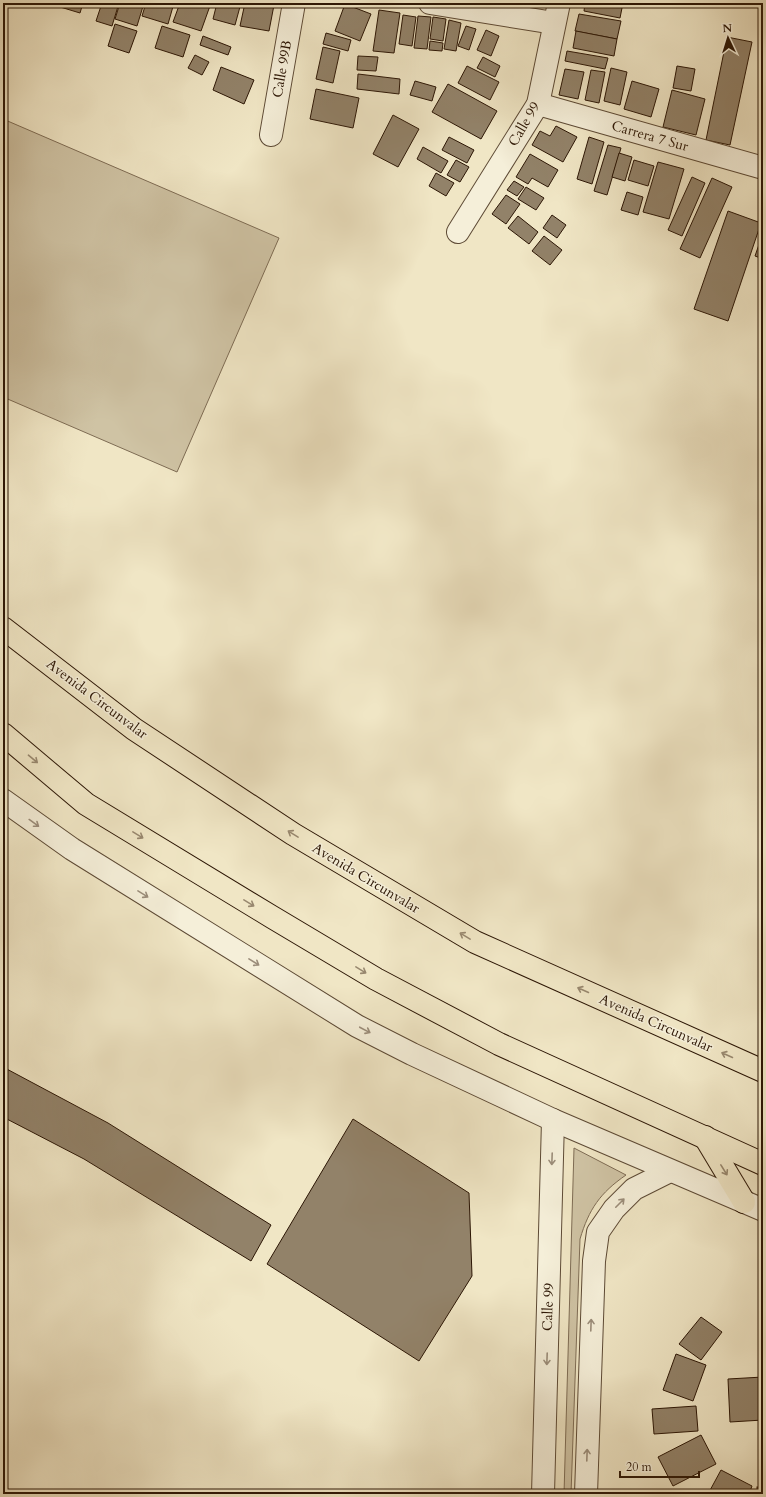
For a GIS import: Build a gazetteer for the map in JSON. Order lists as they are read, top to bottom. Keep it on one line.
{"streets":{"highway":["Avenida Circunvalar"],"street":["Calle 99B","Calle 99","Carrera 7 Sur"]},"crossings":[["Calle 99","Carrera 7 Sur"]],"scale_bar":"20 m","north":"top"}
